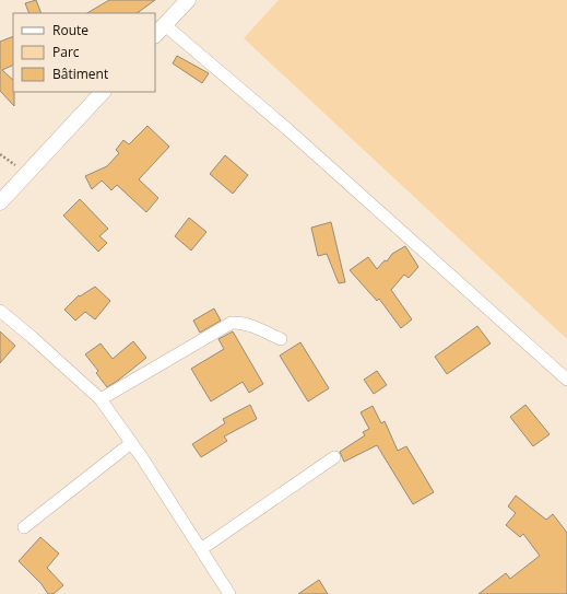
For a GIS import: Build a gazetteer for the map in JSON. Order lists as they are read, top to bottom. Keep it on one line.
{"legend":["Route","Parc","Bâtiment"]}
